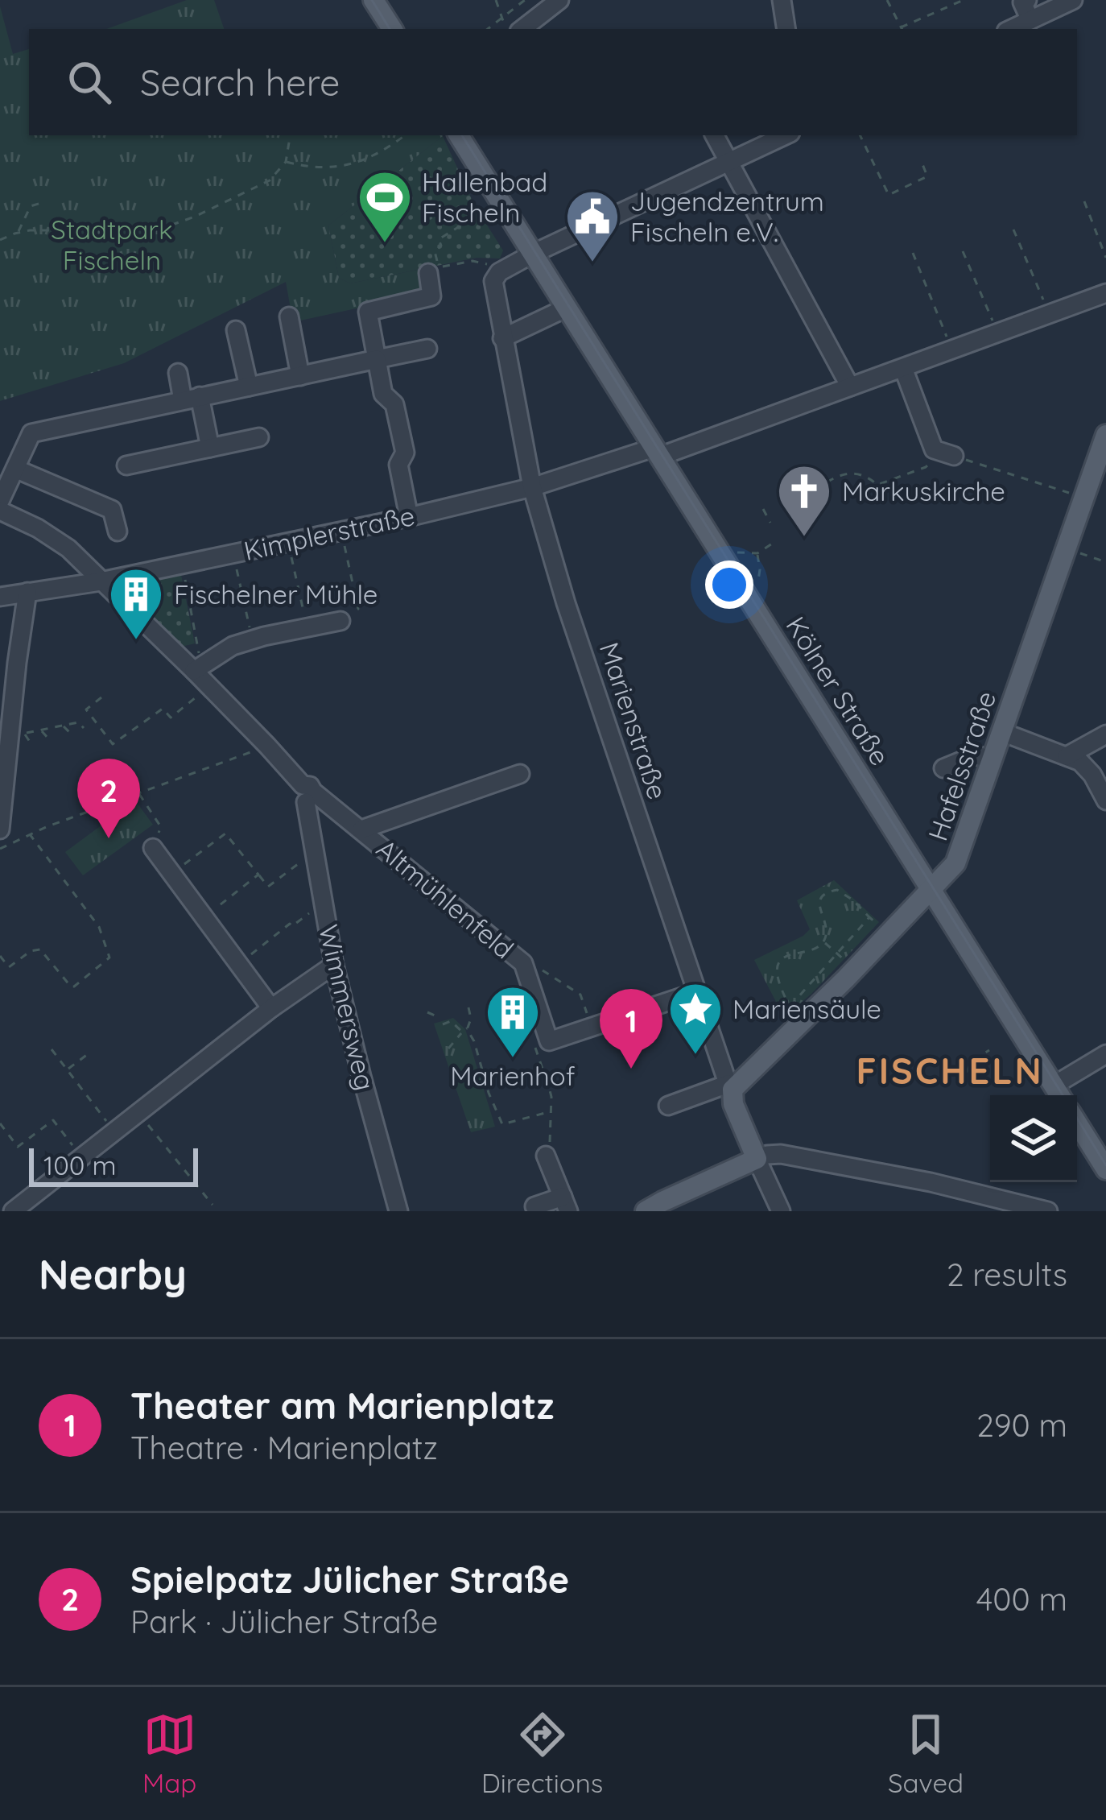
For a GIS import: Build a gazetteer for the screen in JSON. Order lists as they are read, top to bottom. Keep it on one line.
{"streets":{"main road":["Kölner Straße","Marienstraße","Hafelsstraße"],"street":["Kimplerstraße","Altmühlenfeld","Wimmersweg"]},"crossings":[["Kimplerstraße","Kölner Straße"],["Kimplerstraße","Marienstraße"],["Kimplerstraße","Altmühlenfeld"],["Kölner Straße","Marienstraße"],["Kölner Straße","Hafelsstraße"],["Marienstraße","Hafelsstraße"],["Altmühlenfeld","Wimmersweg"]],"districts":["FISCHELN"],"parks":["Stadtpark Fischeln"],"places":{"sports":["Hallenbad Fischeln"],"public building":["Jugendzentrum Fischeln e.V."],"church":["Markuskirche"],"building":["Fischelner Mühle","Marienhof"],"place":["Mariensäule"]},"scale_bar":"100 m","page":{"search":"Search here","pins":["2","1"],"scale":"100 m","heading":["Nearby","2 results"],"list":[{"mark":"1","name":"Theater am Marienplatz","note":"Theatre · Marienplatz","value":"290 m"},{"mark":"2","name":"Spielpatz Jülicher Straße","note":"Park · Jülicher Straße","value":"400 m"}],"nav":["Map","Directions","Saved"]}}
